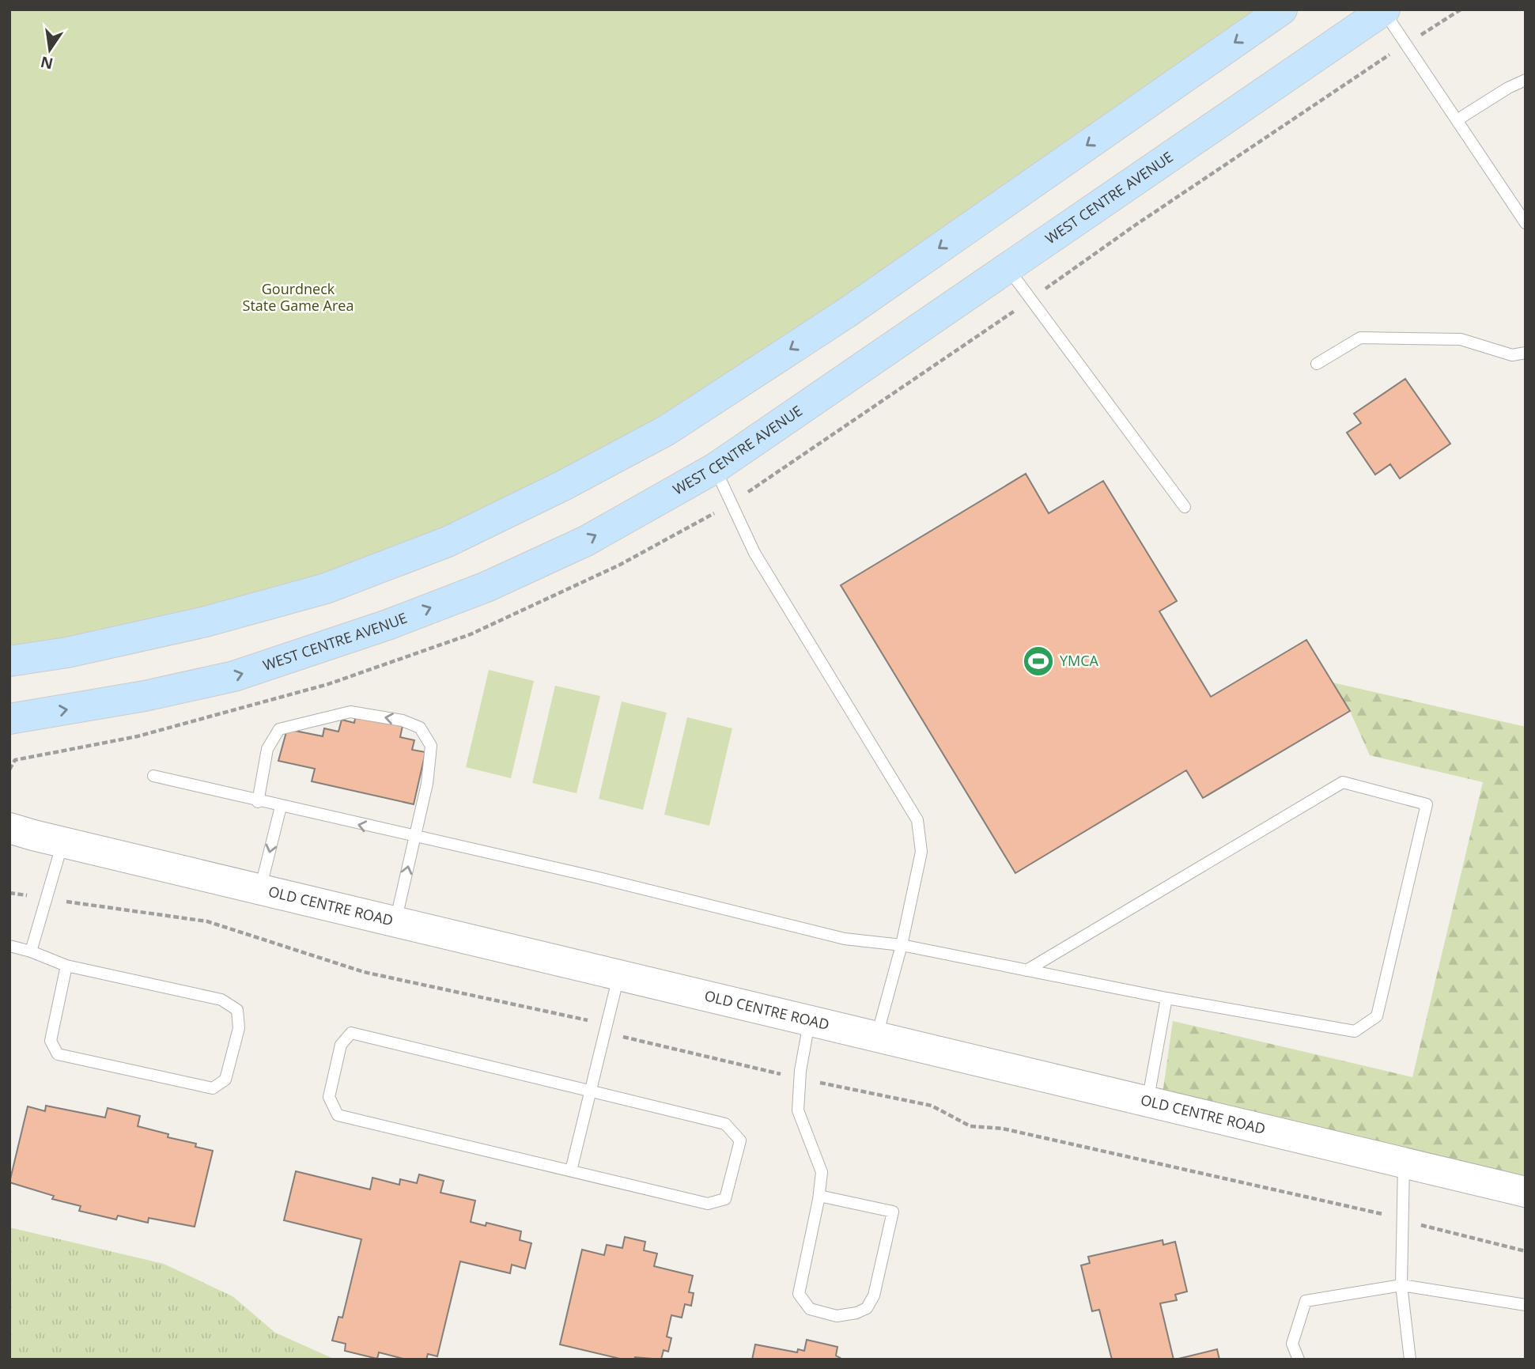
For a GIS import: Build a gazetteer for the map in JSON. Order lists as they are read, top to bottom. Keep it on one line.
{"streets":{"main road":["WEST CENTRE AVENUE"],"street":["OLD CENTRE ROAD"]},"parks":["Gourdneck State Game Area"],"places":{"sports":["YMCA"]},"north":"bottom"}
